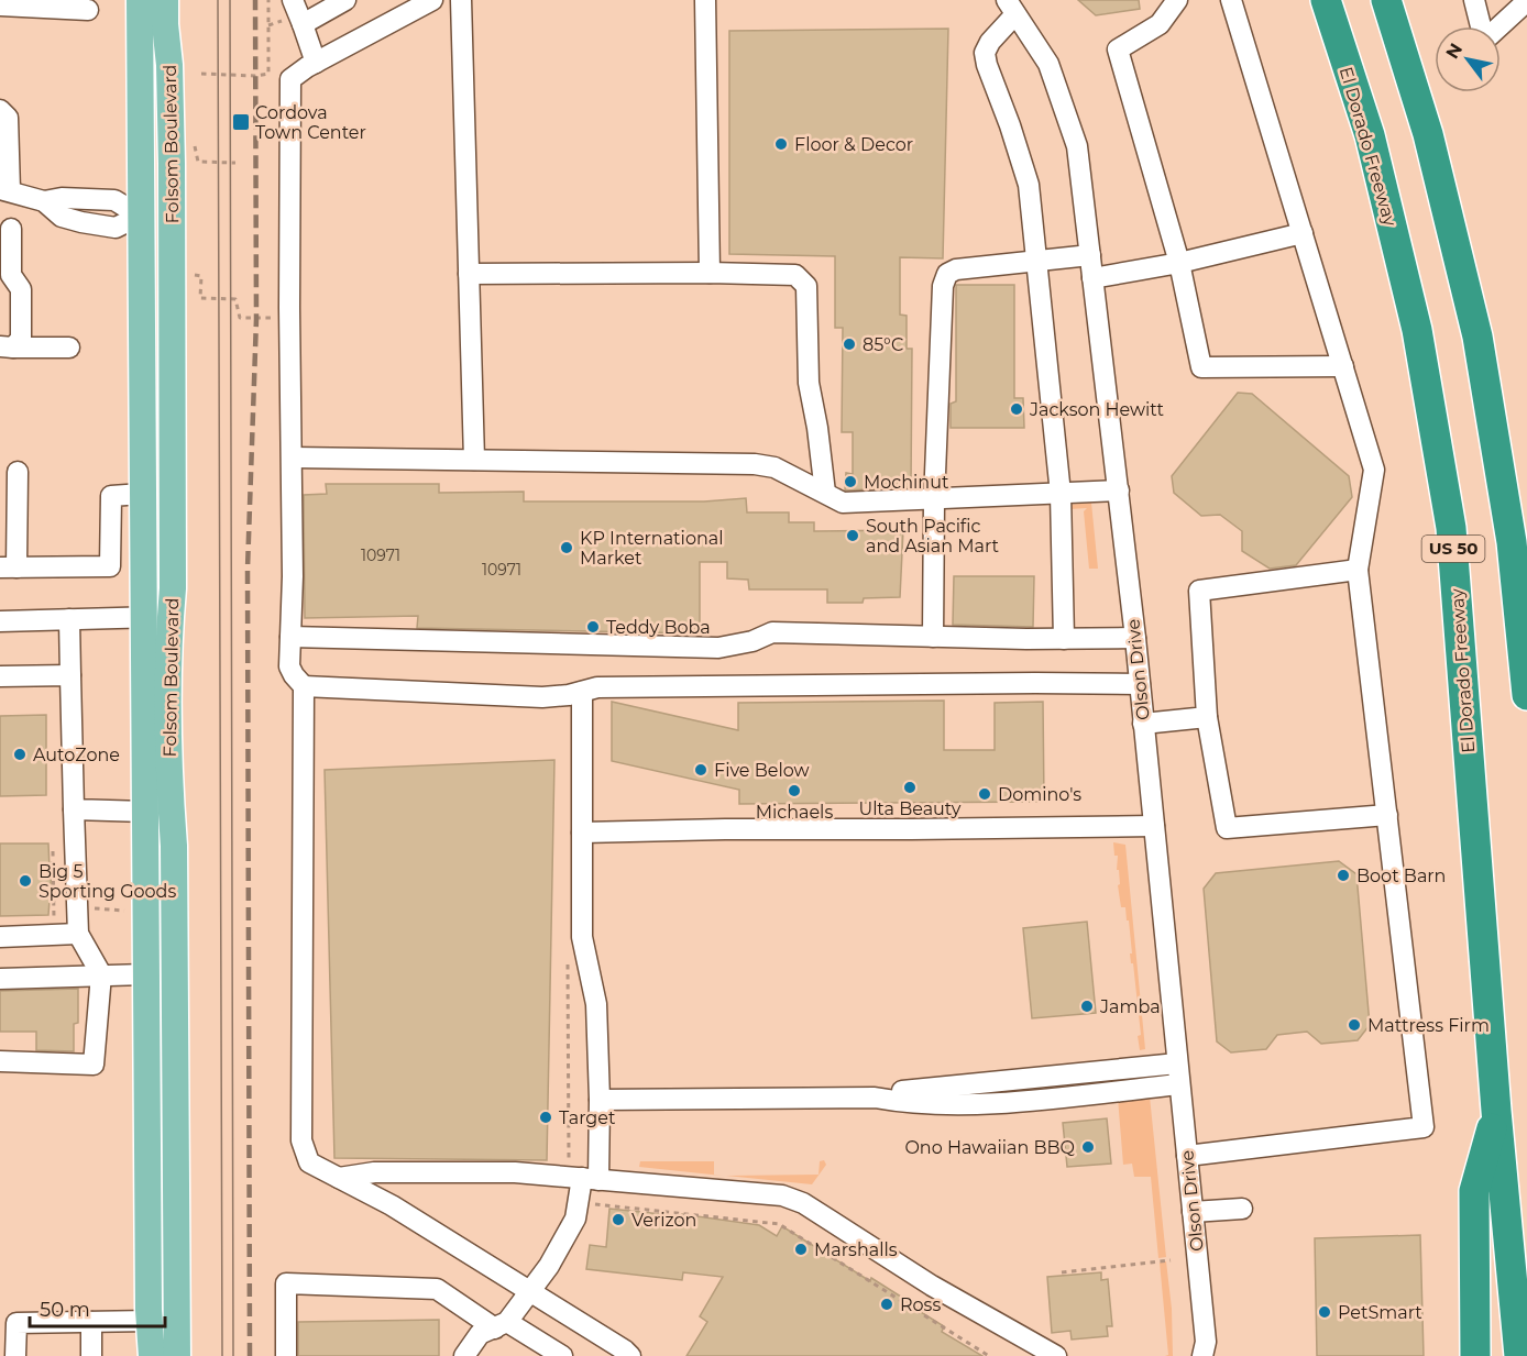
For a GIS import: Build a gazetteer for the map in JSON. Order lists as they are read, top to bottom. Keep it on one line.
{"streets":{"highway":["El Dorado Freeway","US 50"],"main road":["Folsom Boulevard"],"street":["Olson Drive"]},"places":{"transit":["Cordova Town Center"],"other":["Floor & Decor","85°C","Jackson Hewitt","Mochinut","South Pacific and Asian Mart","KP International Market","Teddy Boba","AutoZone","Five Below","Ulta Beauty","Michaels","Domino's","Boot Barn","Big 5 Sporting Goods","Jamba","Mattress Firm","Target","Ono Hawaiian BBQ","Verizon","Marshalls","Ross","PetSmart"]},"house_numbers":["10971","10971"],"scale_bar":"50 m","north":"top left"}
